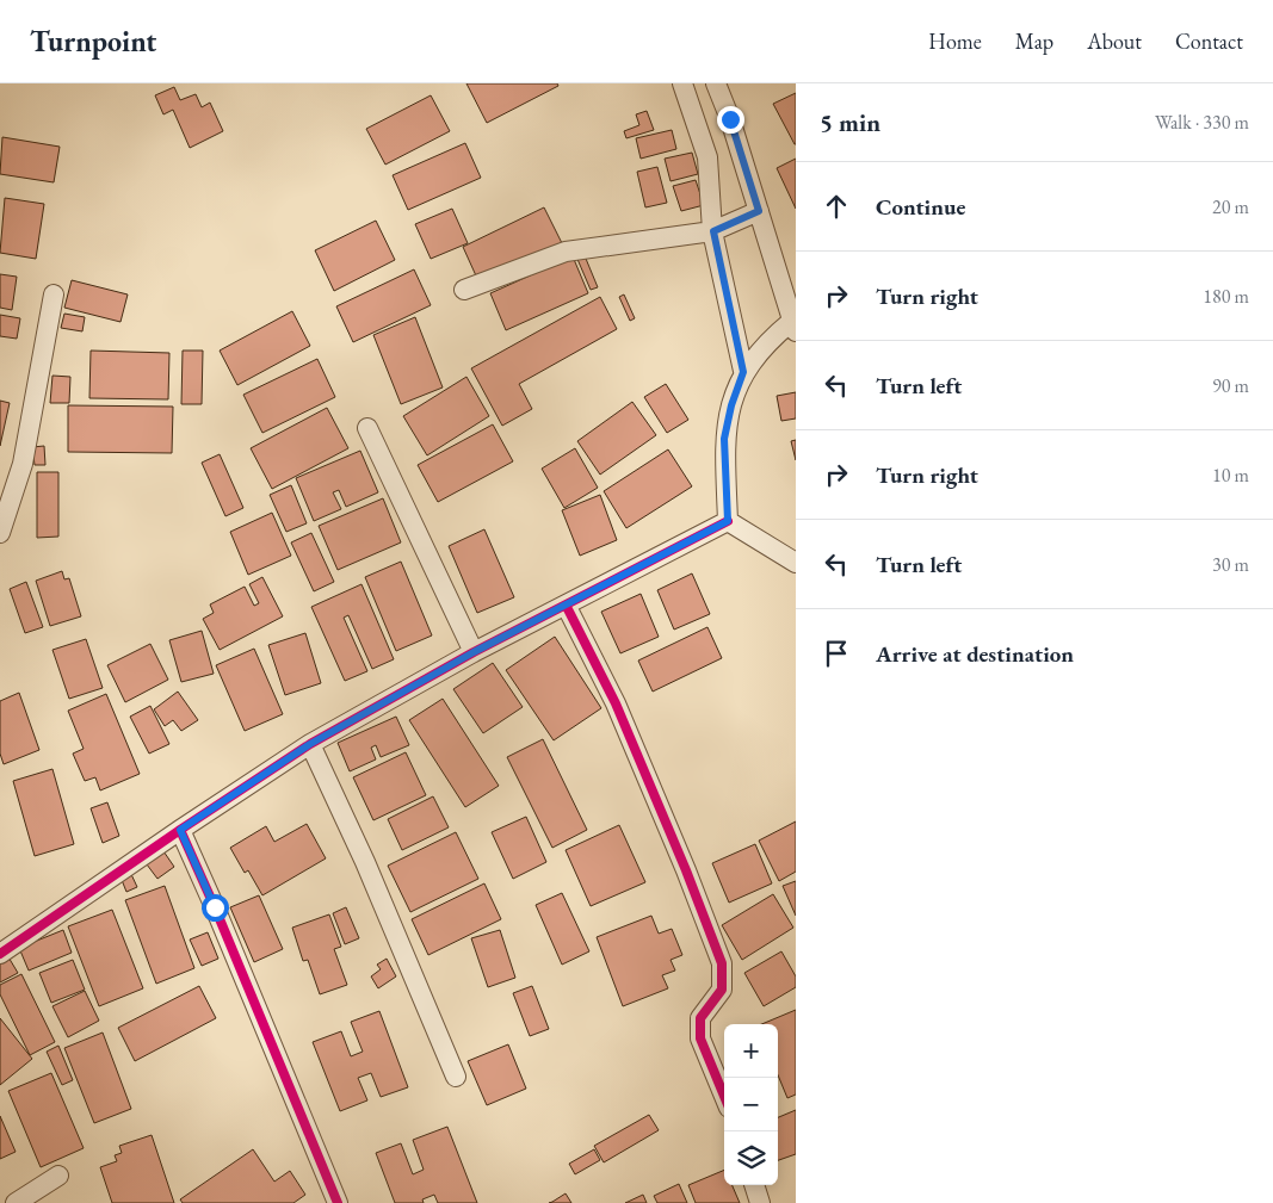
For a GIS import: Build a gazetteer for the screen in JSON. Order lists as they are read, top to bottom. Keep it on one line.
{"page":{"header":"Turnpoint","nav":["Home","Map","About","Contact"],"heading":["5 min","Walk · 330 m"],"list":[["Continue","20 m"],["Turn right","180 m"],["Turn left","90 m"],["Turn right","10 m"],["Turn left","30 m"],"Arrive at destination"],"map_buttons":["+","−"]}}
